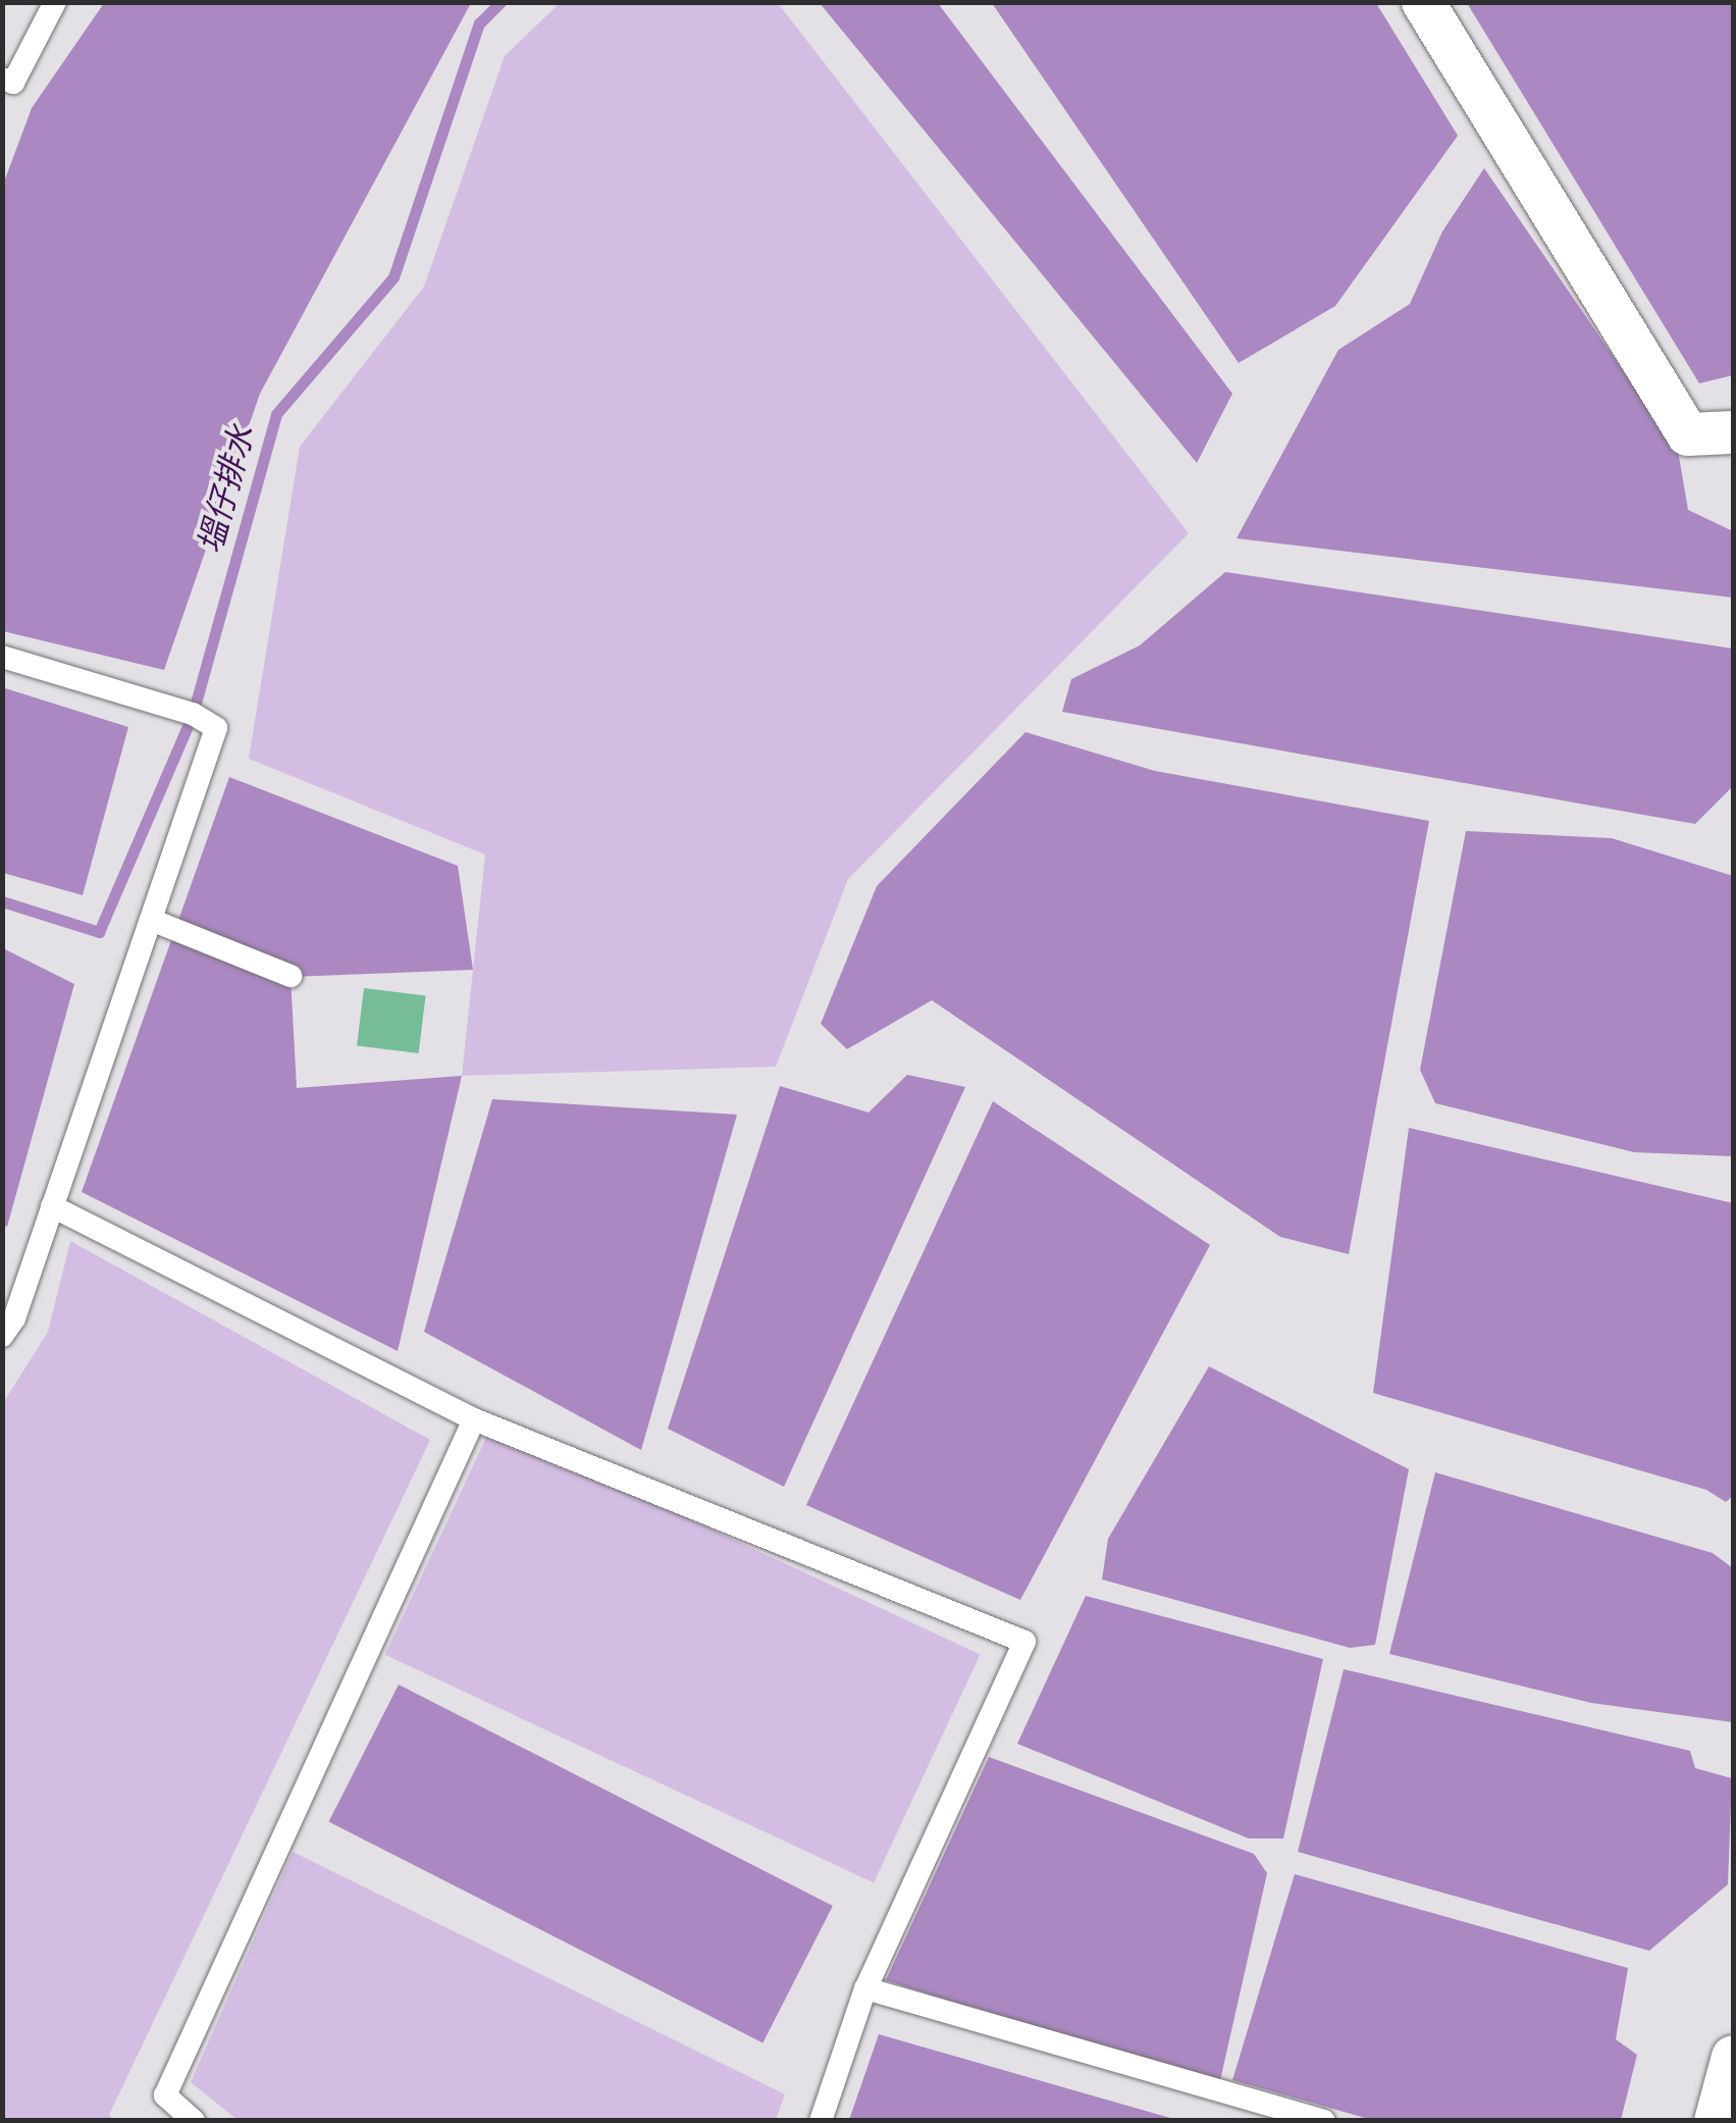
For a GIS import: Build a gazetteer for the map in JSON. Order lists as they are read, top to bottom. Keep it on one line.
{"water":["塭仔排水"]}
